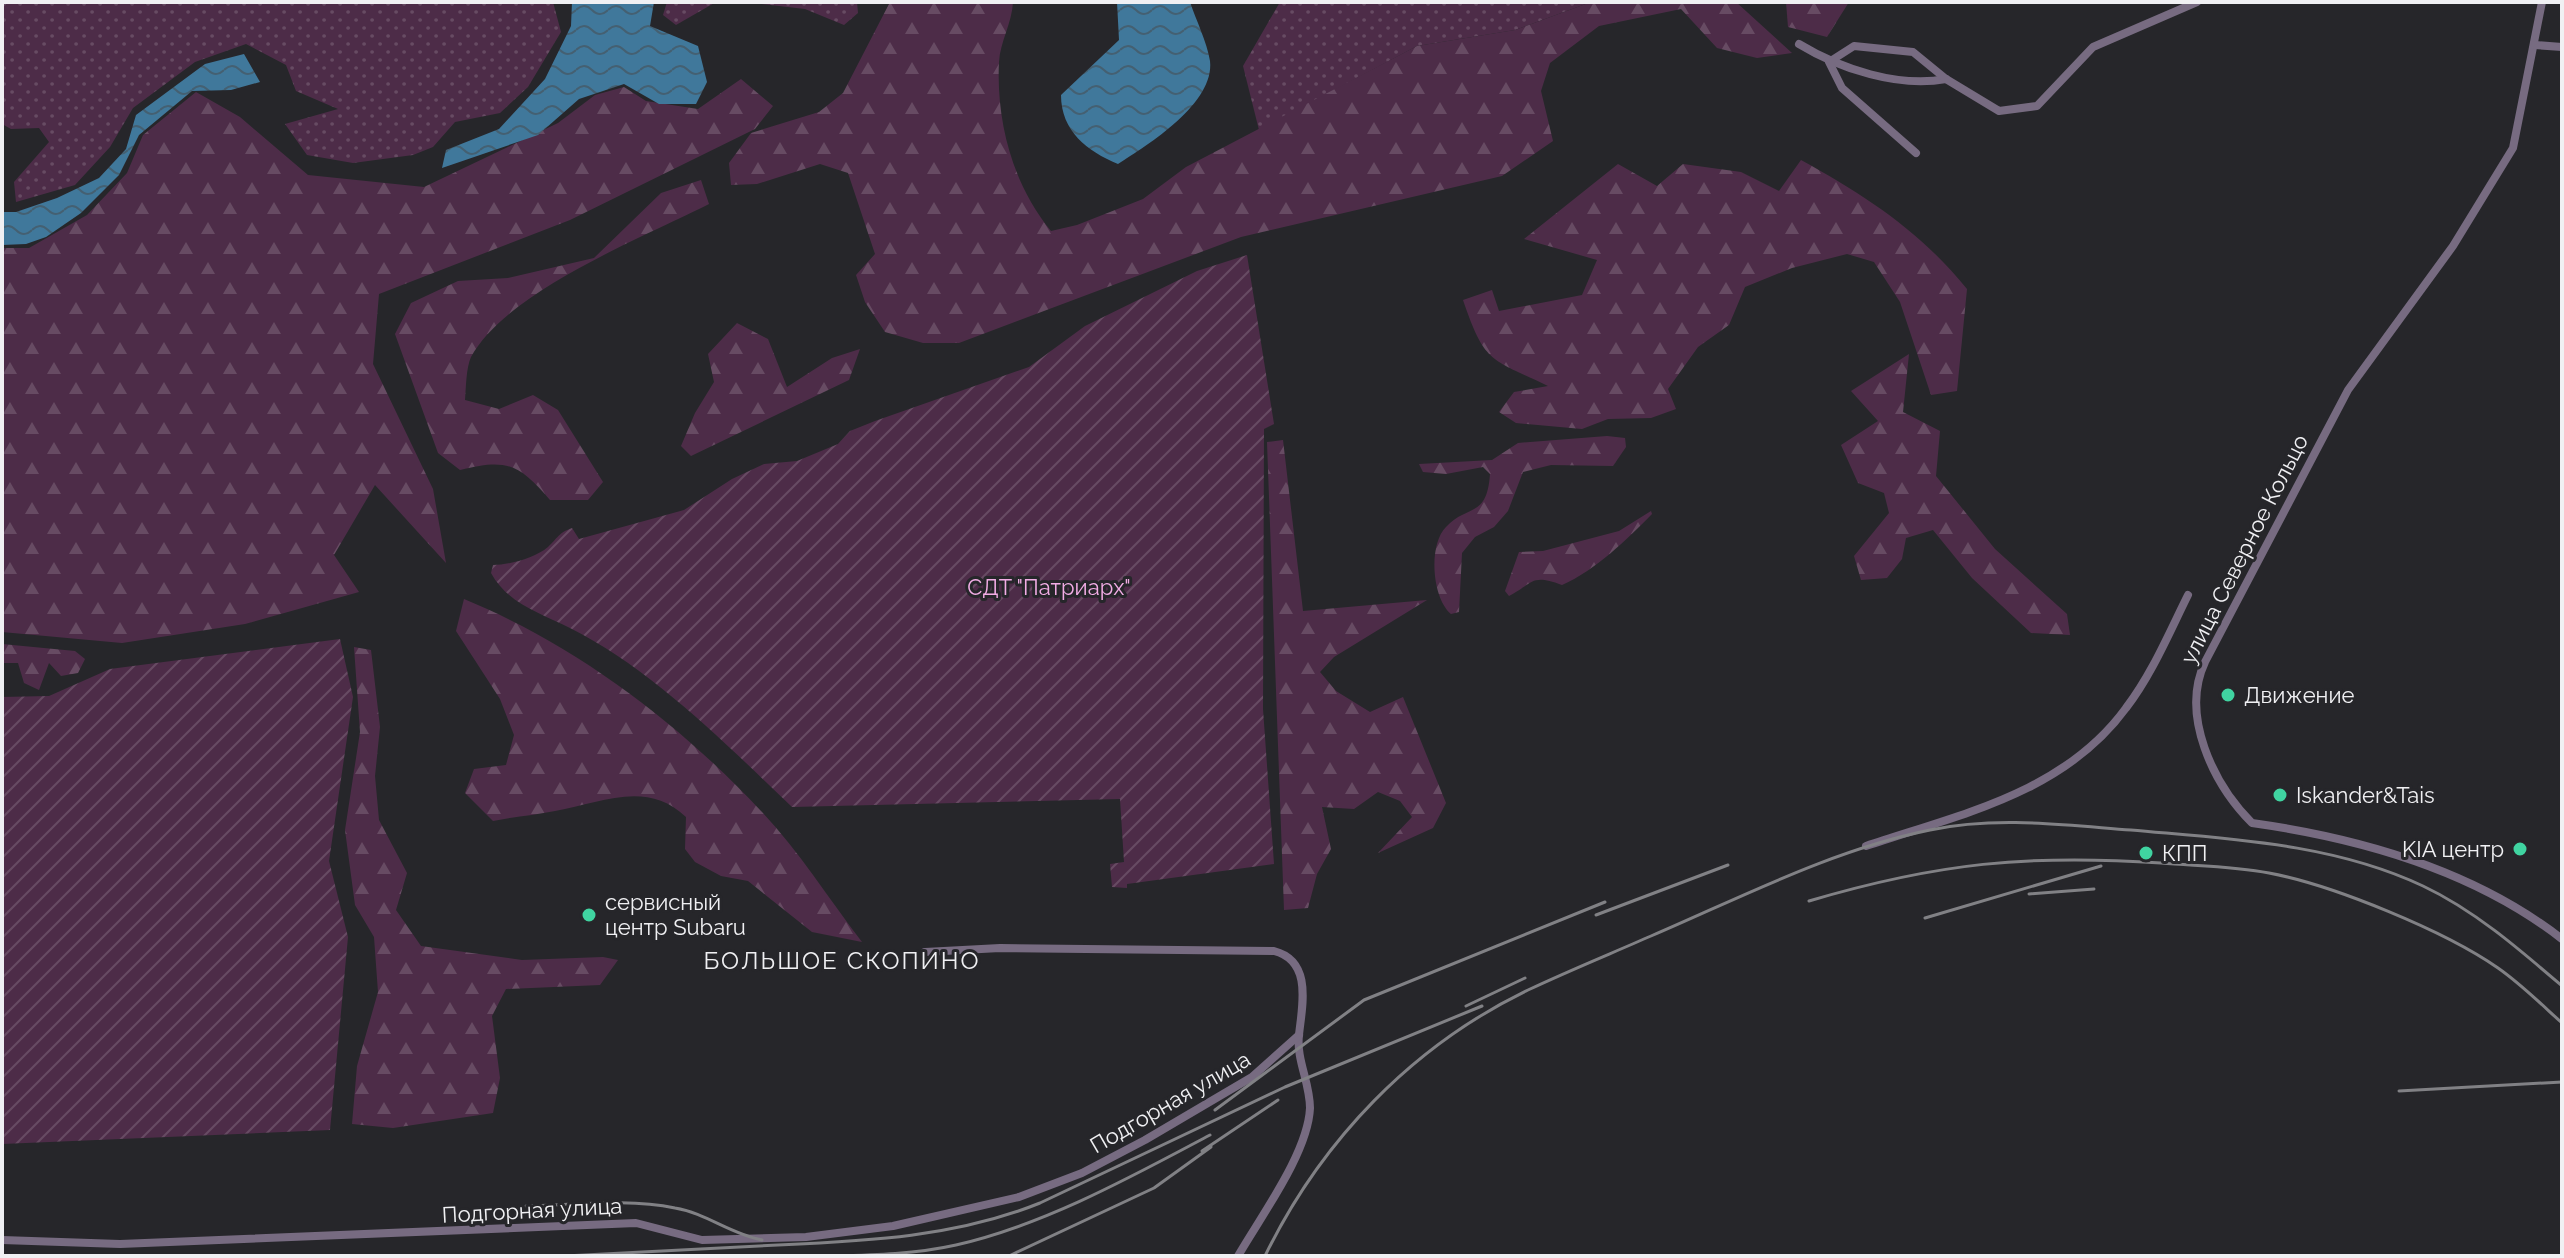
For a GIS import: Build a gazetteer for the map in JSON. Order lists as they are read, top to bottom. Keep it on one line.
{"streets":{"street":["улица Северное Кольцо","Подгорная улица"]},"districts":["БОЛЬШОЕ СКОПИНО"],"parks":["СДТ \"Патриарх\""],"places":["Движение","Iskander&Tais","KIA центр","КПП","сервисный центр Subaru"]}
